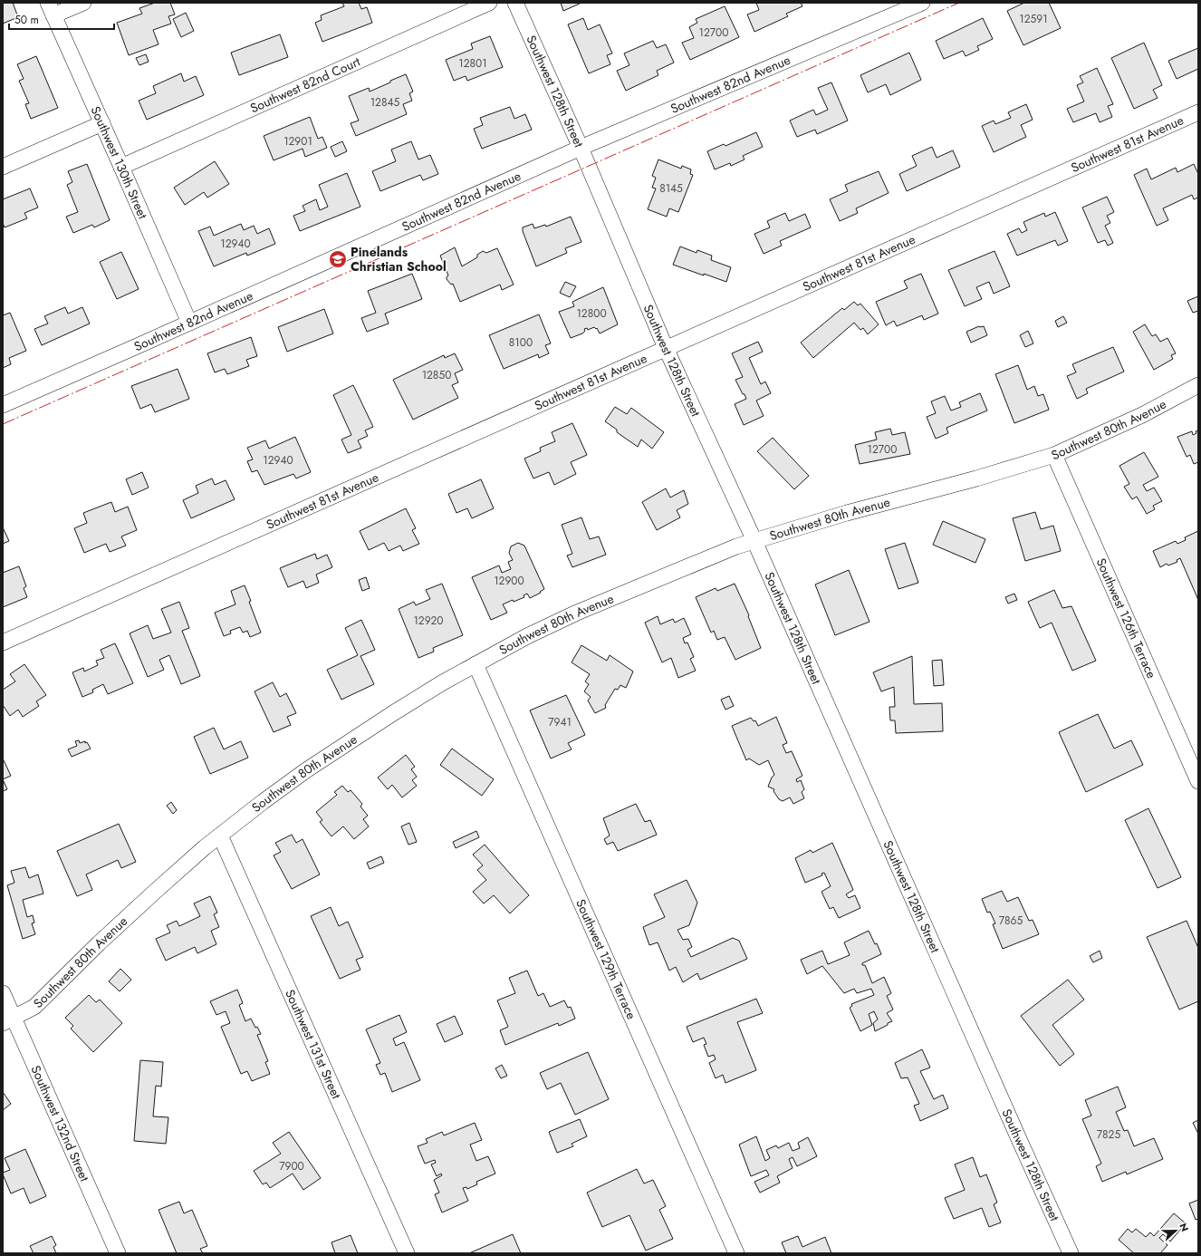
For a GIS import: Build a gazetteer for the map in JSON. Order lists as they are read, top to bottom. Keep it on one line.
{"streets":{"street":["Southwest 82nd Court","Southwest 82nd Avenue","Southwest 128th Street","Southwest 81st Avenue","Southwest 130th Street","Southwest 80th Avenue","Southwest 126th Terrace","Southwest 129th Terrace","Southwest 131st Street","Southwest 132nd Street"]},"crossings":[["Southwest 82nd Court","Southwest 130th Street"],["Southwest 82nd Avenue","Southwest 128th Street"],["Southwest 82nd Avenue","Southwest 130th Street"],["Southwest 128th Street","Southwest 81st Avenue"],["Southwest 128th Street","Southwest 80th Avenue"],["Southwest 80th Avenue","Southwest 126th Terrace"],["Southwest 80th Avenue","Southwest 129th Terrace"],["Southwest 80th Avenue","Southwest 131st Street"],["Southwest 80th Avenue","Southwest 132nd Street"]],"places":{"school or university":["Pinelands Christian School"]},"house_numbers":["12591","12700","12801","12845","12901","8145","12940","12800","8100","12850","12700","12940","12900","12920","7941","7865","7825","7900"],"scale_bar":"50 m","north":"right"}
